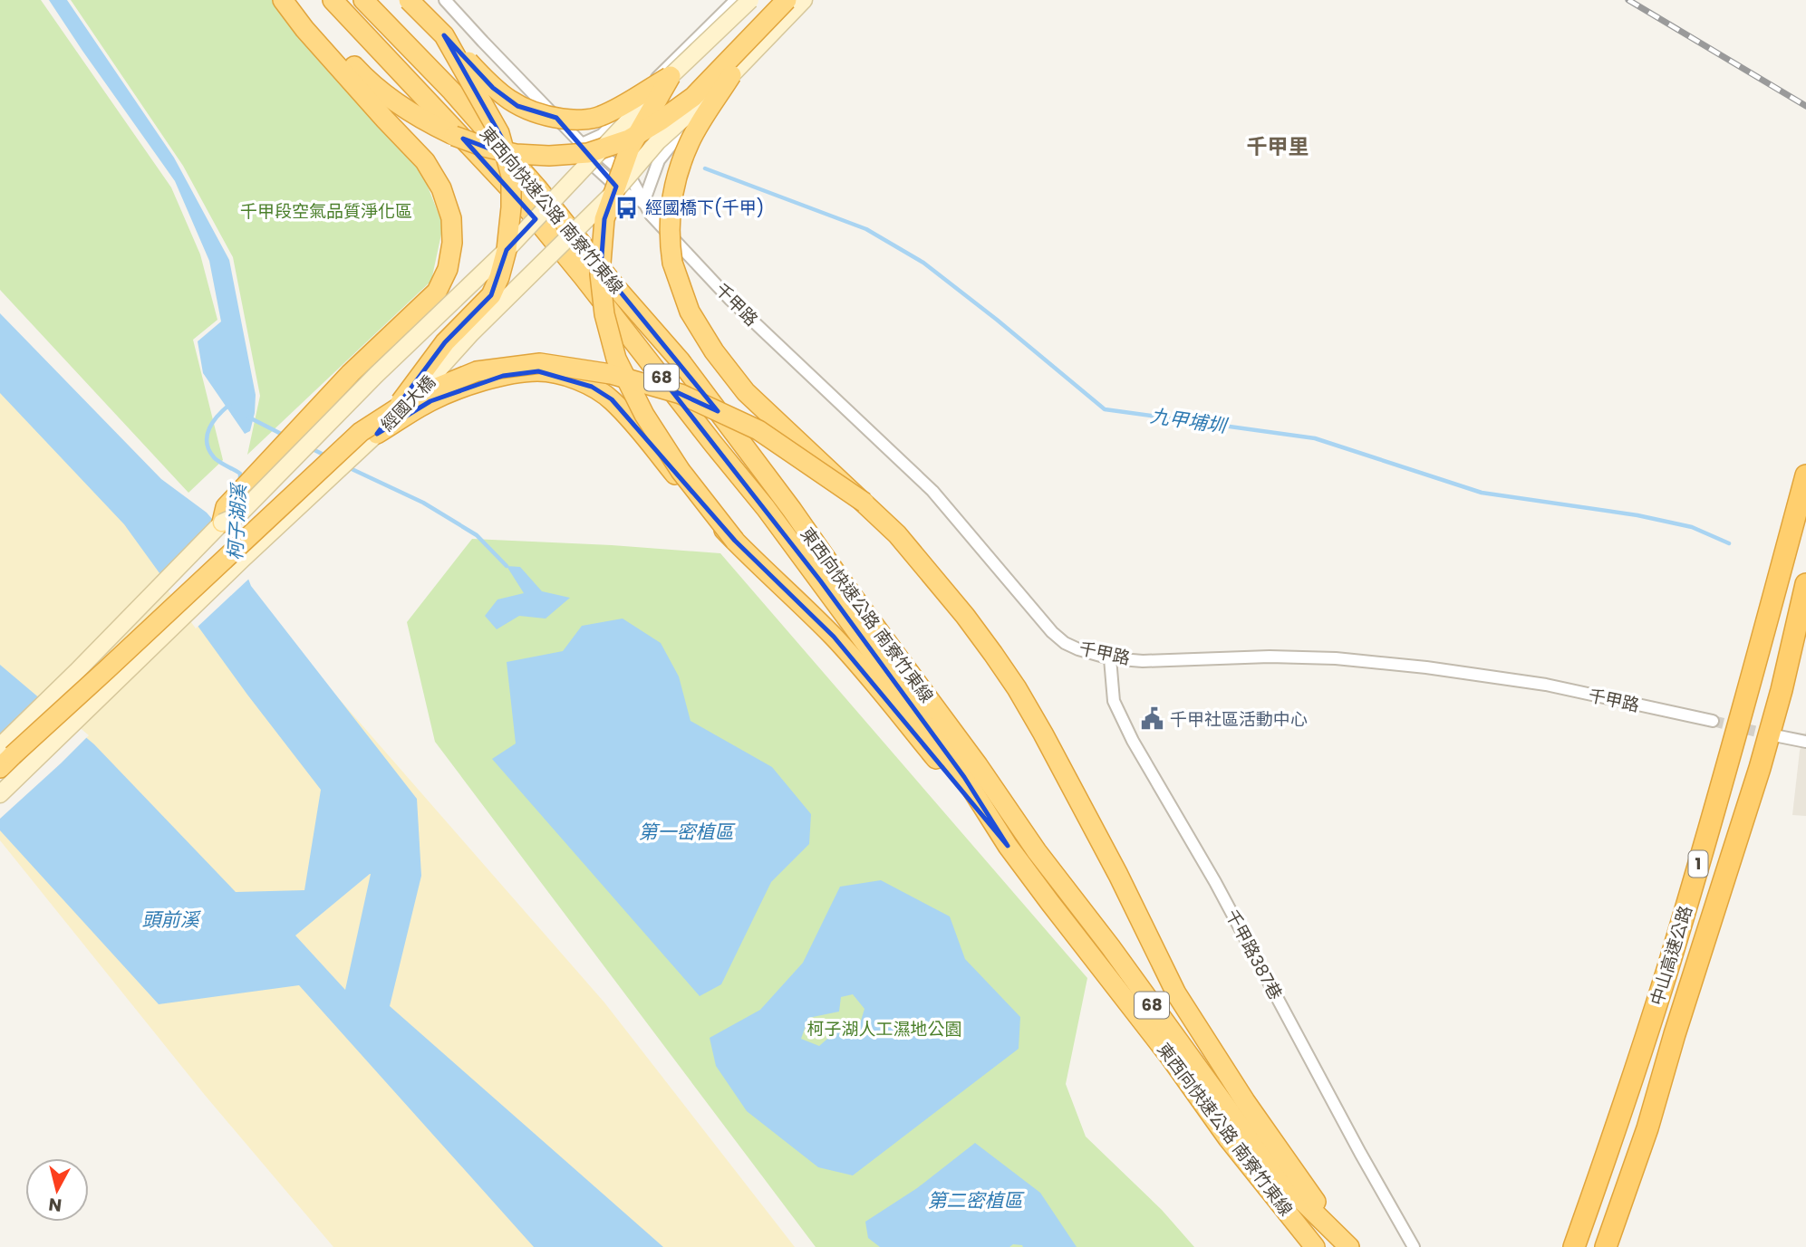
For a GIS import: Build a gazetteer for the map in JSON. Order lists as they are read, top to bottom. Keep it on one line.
{"streets":{"highway":["東西向快速公路 南寮竹東線","68","1","中山高速公路"],"main road":["經國大橋"],"street":["千甲路","千甲路387巷"]},"crossings":[["千甲路","千甲路387巷"]],"districts":["千甲里"],"water":["九甲埔圳","柯子湖溪","第一密植區","頭前溪","第二密植區"],"parks":["千甲段空氣品質淨化區","柯子湖人工濕地公園"],"places":{"bus stop":["經國橋下(千甲)"],"public building":["千甲社區活動中心"]},"north":"bottom"}
